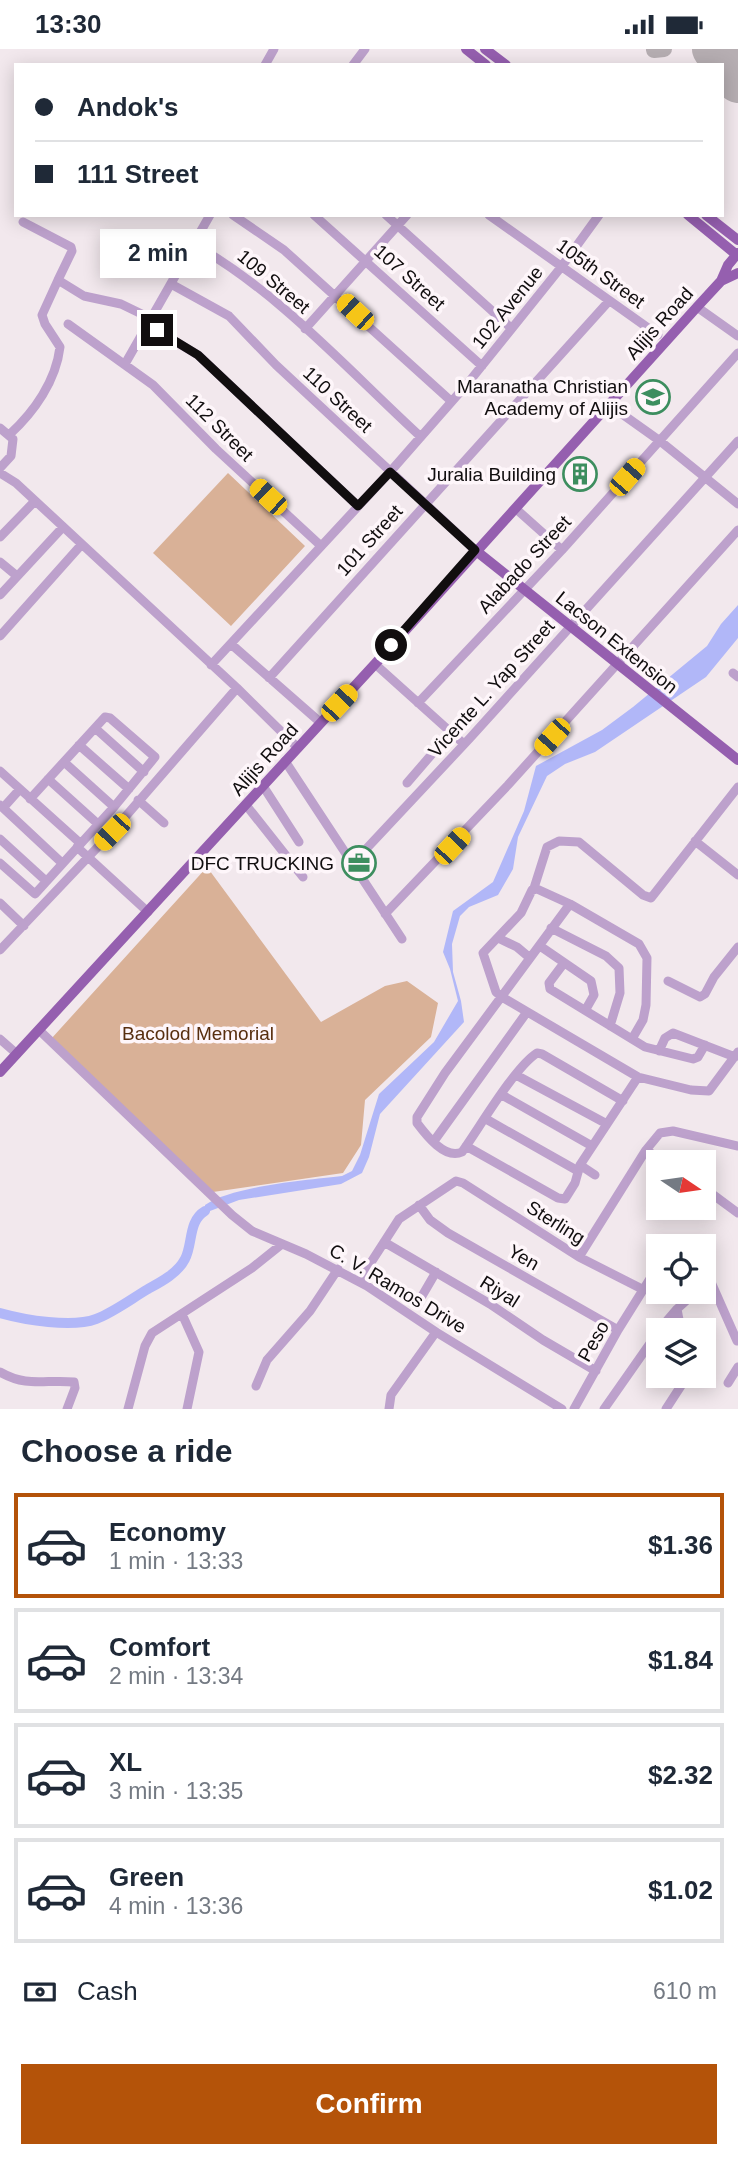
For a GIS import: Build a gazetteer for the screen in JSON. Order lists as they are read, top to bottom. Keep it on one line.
{"streets":{"main road":["Alijis Road","Lacson Extension"],"street":["105th Street","107 Street","109 Street","102 Avenue","110 Street","112 Street","101 Street","Alabado Street","Vicente L. Yap Street","Sterling","Yen","C. V. Ramos Drive","Riyal","Peso"]},"crossings":[["105th Street","102 Avenue"],["105th Street","101 Street"],["107 Street","102 Avenue"],["109 Street","102 Avenue"],["102 Avenue","110 Street"],["102 Avenue","112 Street"],["Alijis Road","110 Street"],["Alijis Road","Lacson Extension"],["Alijis Road","C. V. Ramos Drive"],["110 Street","101 Street"],["110 Street","Lacson Extension"],["Alabado Street","Lacson Extension"],["Lacson Extension","Vicente L. Yap Street"],["Sterling","Yen"],["Sterling","Peso"],["Yen","Peso"],["Riyal","Peso"]],"parks":["Bacolod Memorial"],"places":{"school or university":["Maranatha Christian Academy of Alijis"],"building":["Juralia Building"],"office":["DFC TRUCKING"]},"north":"right","page":{"status":"13:30","banner":["Andok's","111 Street"],"bubble":"2 min","heading":"Choose a ride","list":[{"name":"Economy","note":"1 min · 13:33","value":"$1.36"},{"name":"Comfort","note":"2 min · 13:34","value":"$1.84"},{"name":"XL","note":"3 min · 13:35","value":"$2.32"},{"name":"Green","note":"4 min · 13:36","value":"$1.02"}],"pay":["Cash","610 m"],"buttons":"Confirm"}}
